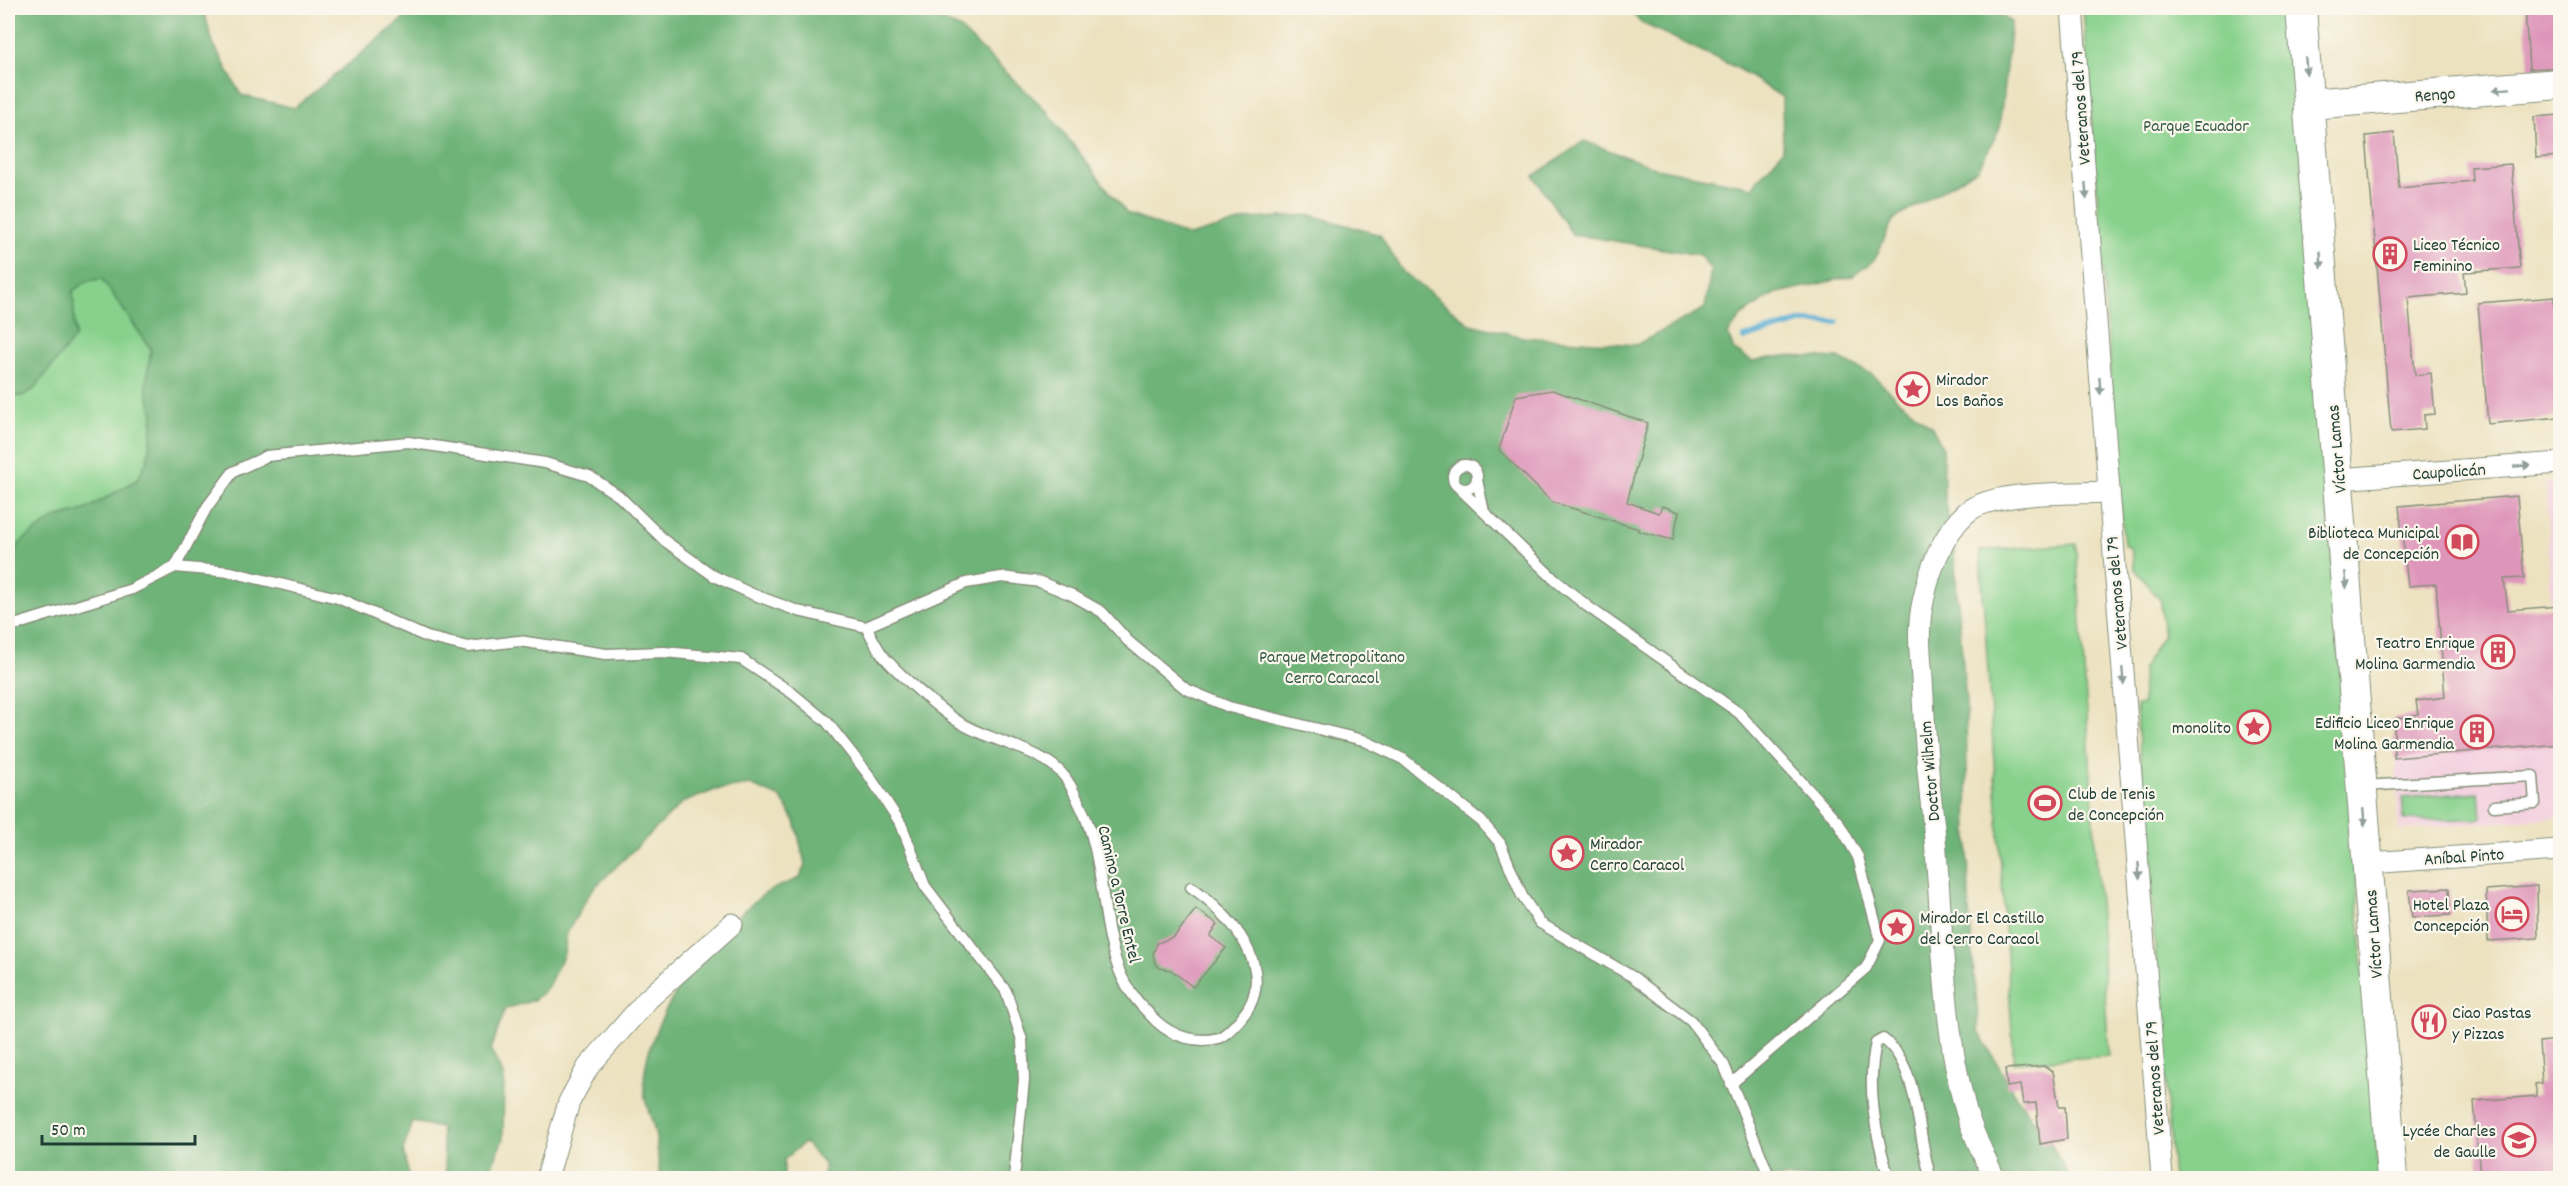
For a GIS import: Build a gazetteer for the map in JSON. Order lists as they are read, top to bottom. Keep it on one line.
{"streets":{"main road":["Rengo","Víctor Lamas"],"street":["Veteranos del 79","Caupolicán","Doctor Wilhelm","Aníbal Pinto"],"lane":["Camino a Torre Entel"]},"crossings":[["Rengo","Víctor Lamas"],["Veteranos del 79","Doctor Wilhelm"],["Víctor Lamas","Caupolicán"],["Víctor Lamas","Aníbal Pinto"]],"one_way":["Rengo","Veteranos del 79","Víctor Lamas","Caupolicán"],"parks":["Parque Ecuador","Parque Metropolitano Cerro Caracol"],"places":{"building":["Liceo Técnico Feminino","Teatro Enrique Molina Garmendia","Edificio Liceo Enrique Molina Garmendia"],"place":["Mirador Los Baños","monolito","Mirador Cerro Caracol","Mirador El Castillo del Cerro Caracol"],"library":["Biblioteca Municipal de Concepción"],"sports":["Club de Tenis de Concepción"],"hotel":["Hotel Plaza Concepción"],"restaurant":["Ciao Pastas y Pizzas"],"school or university":["Lycée Charles de Gaulle"]},"scale_bar":"50 m"}
